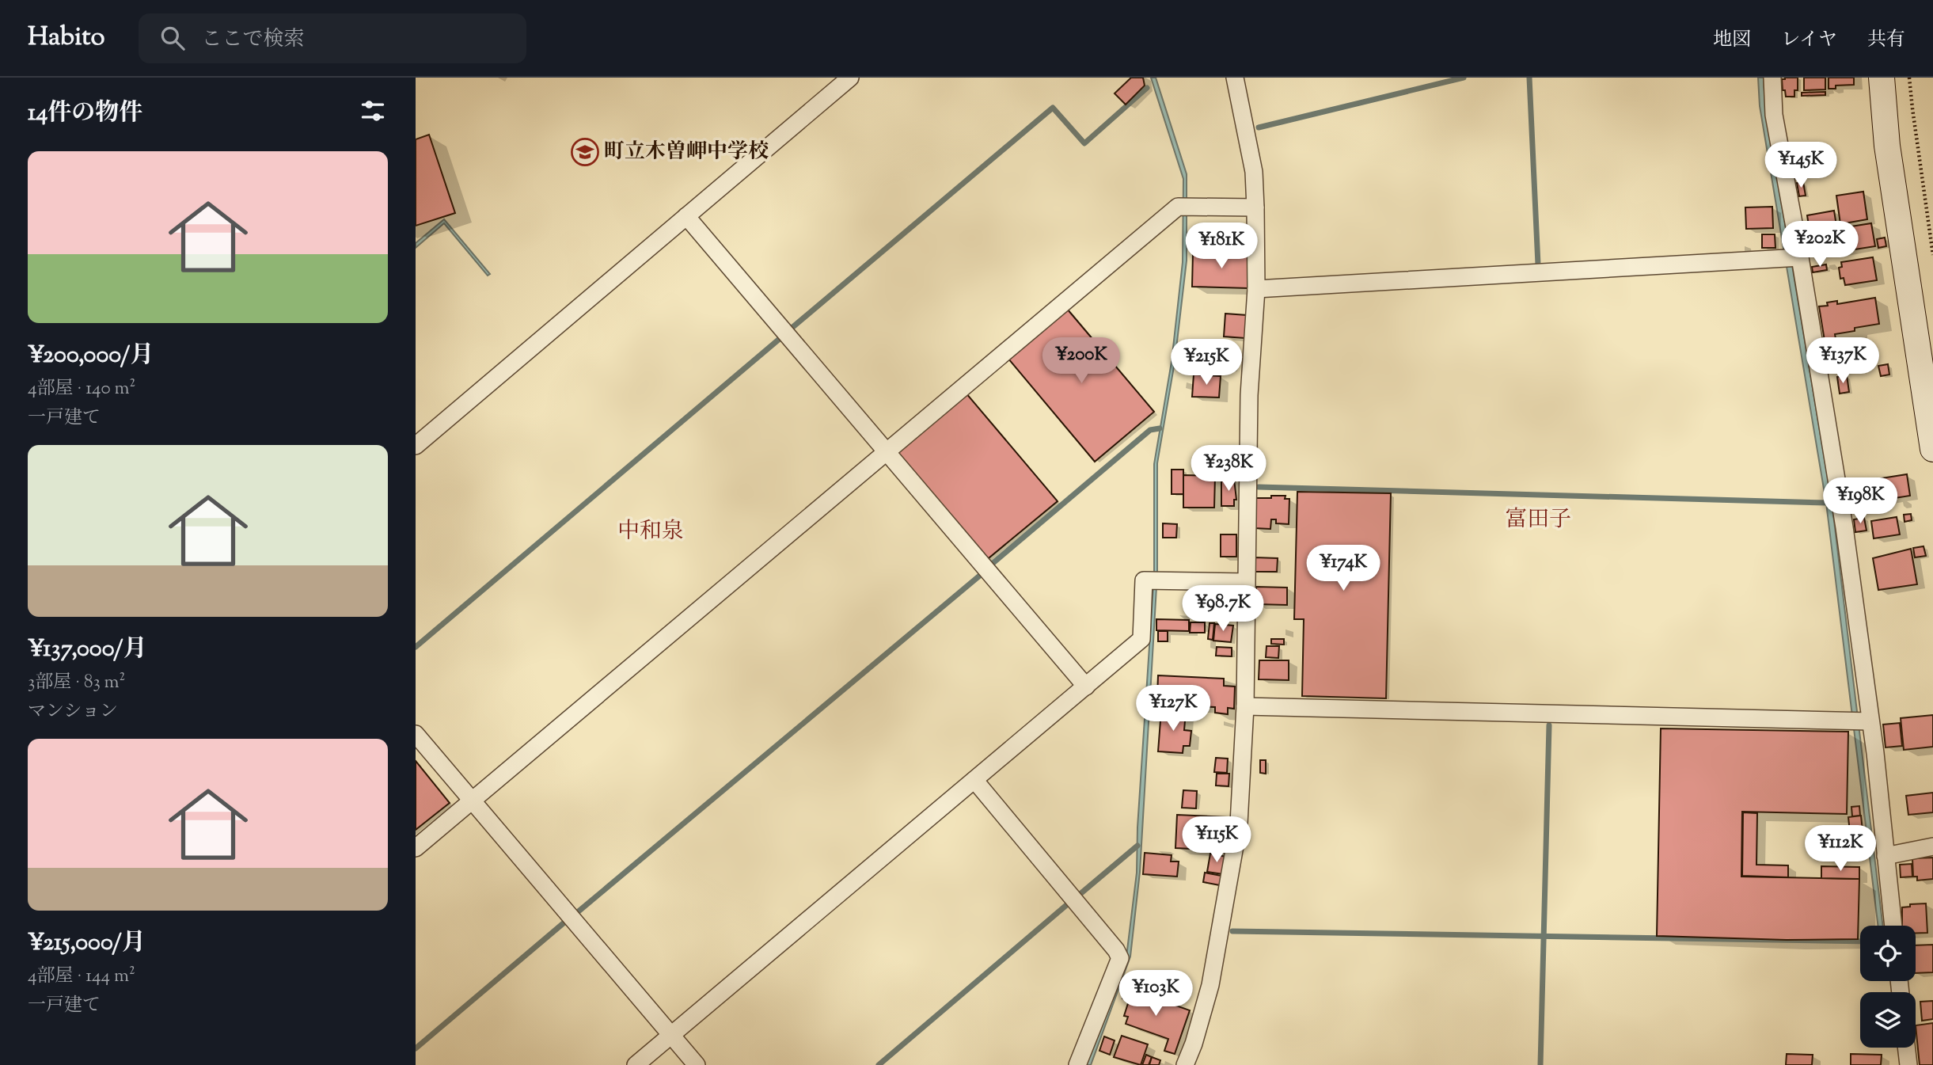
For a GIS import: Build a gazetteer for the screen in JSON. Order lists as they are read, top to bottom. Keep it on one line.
{"districts":["富田子","中和泉"],"places":{"school or university":["町立木曽岬中学校"]},"page":{"header":"Habito","search":"ここで検索","nav":["地図","レイヤ","共有"],"heading":"14件の物件","price":["¥145K","¥202K","¥181K","¥200K","¥137K","¥215K","¥238K","¥198K","¥174K","¥98.7K","¥127K","¥115K","¥112K","¥103K"],"list":[{"name":"¥200,000/月","note":"4部屋 · 140 m² · 一戸建て"},{"name":"¥137,000/月","note":"3部屋 · 83 m² · マンション"},{"name":"¥215,000/月","note":"4部屋 · 144 m² · 一戸建て"}]}}
